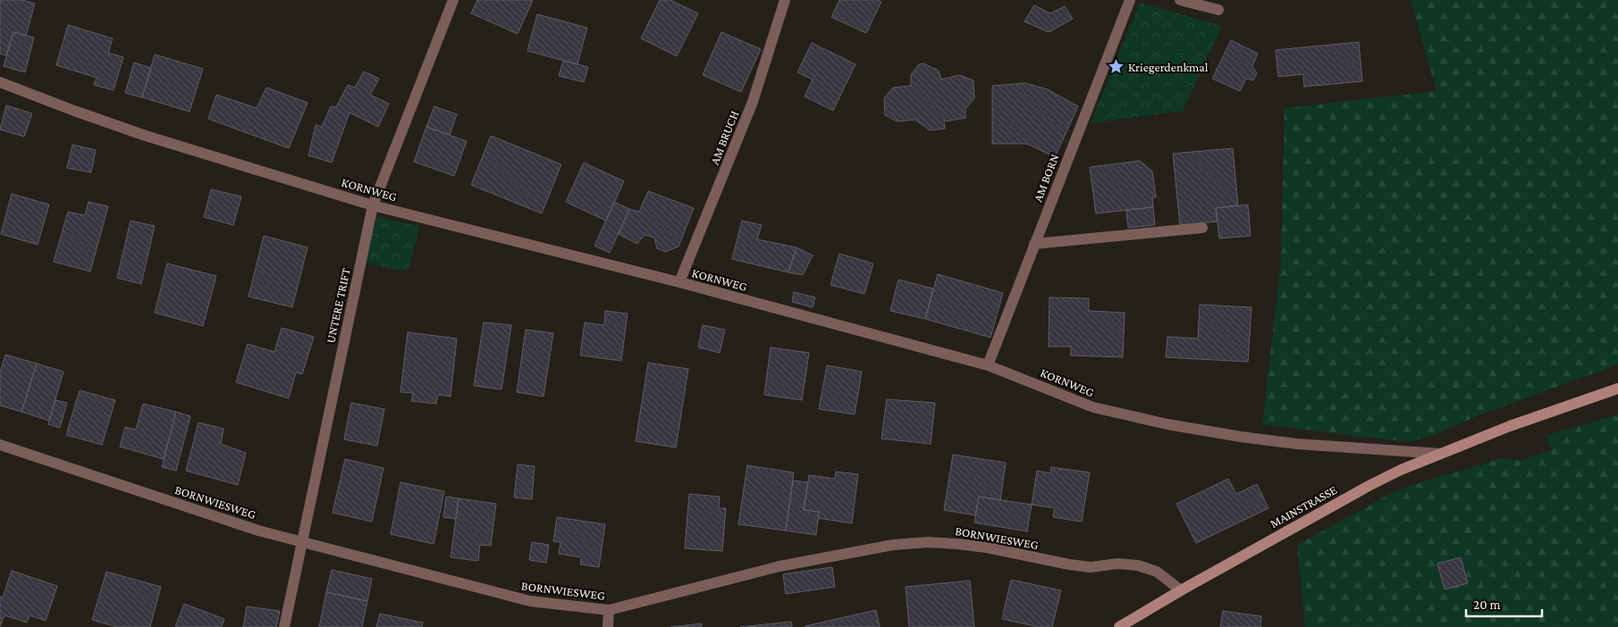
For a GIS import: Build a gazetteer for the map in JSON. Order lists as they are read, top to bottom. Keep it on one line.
{"streets":{"main road":["MAINSTRASSE"],"street":["AM BRUCH","AM BORN","KORNWEG","UNTERE TRIFT","BORNWIESWEG"]},"crossings":[["AM BRUCH","KORNWEG"],["AM BORN","KORNWEG"],["KORNWEG","UNTERE TRIFT"],["KORNWEG","MAINSTRASSE"],["UNTERE TRIFT","BORNWIESWEG"],["BORNWIESWEG","MAINSTRASSE"]],"places":{"place":["Kriegerdenkmal"]},"scale_bar":"20 m"}
